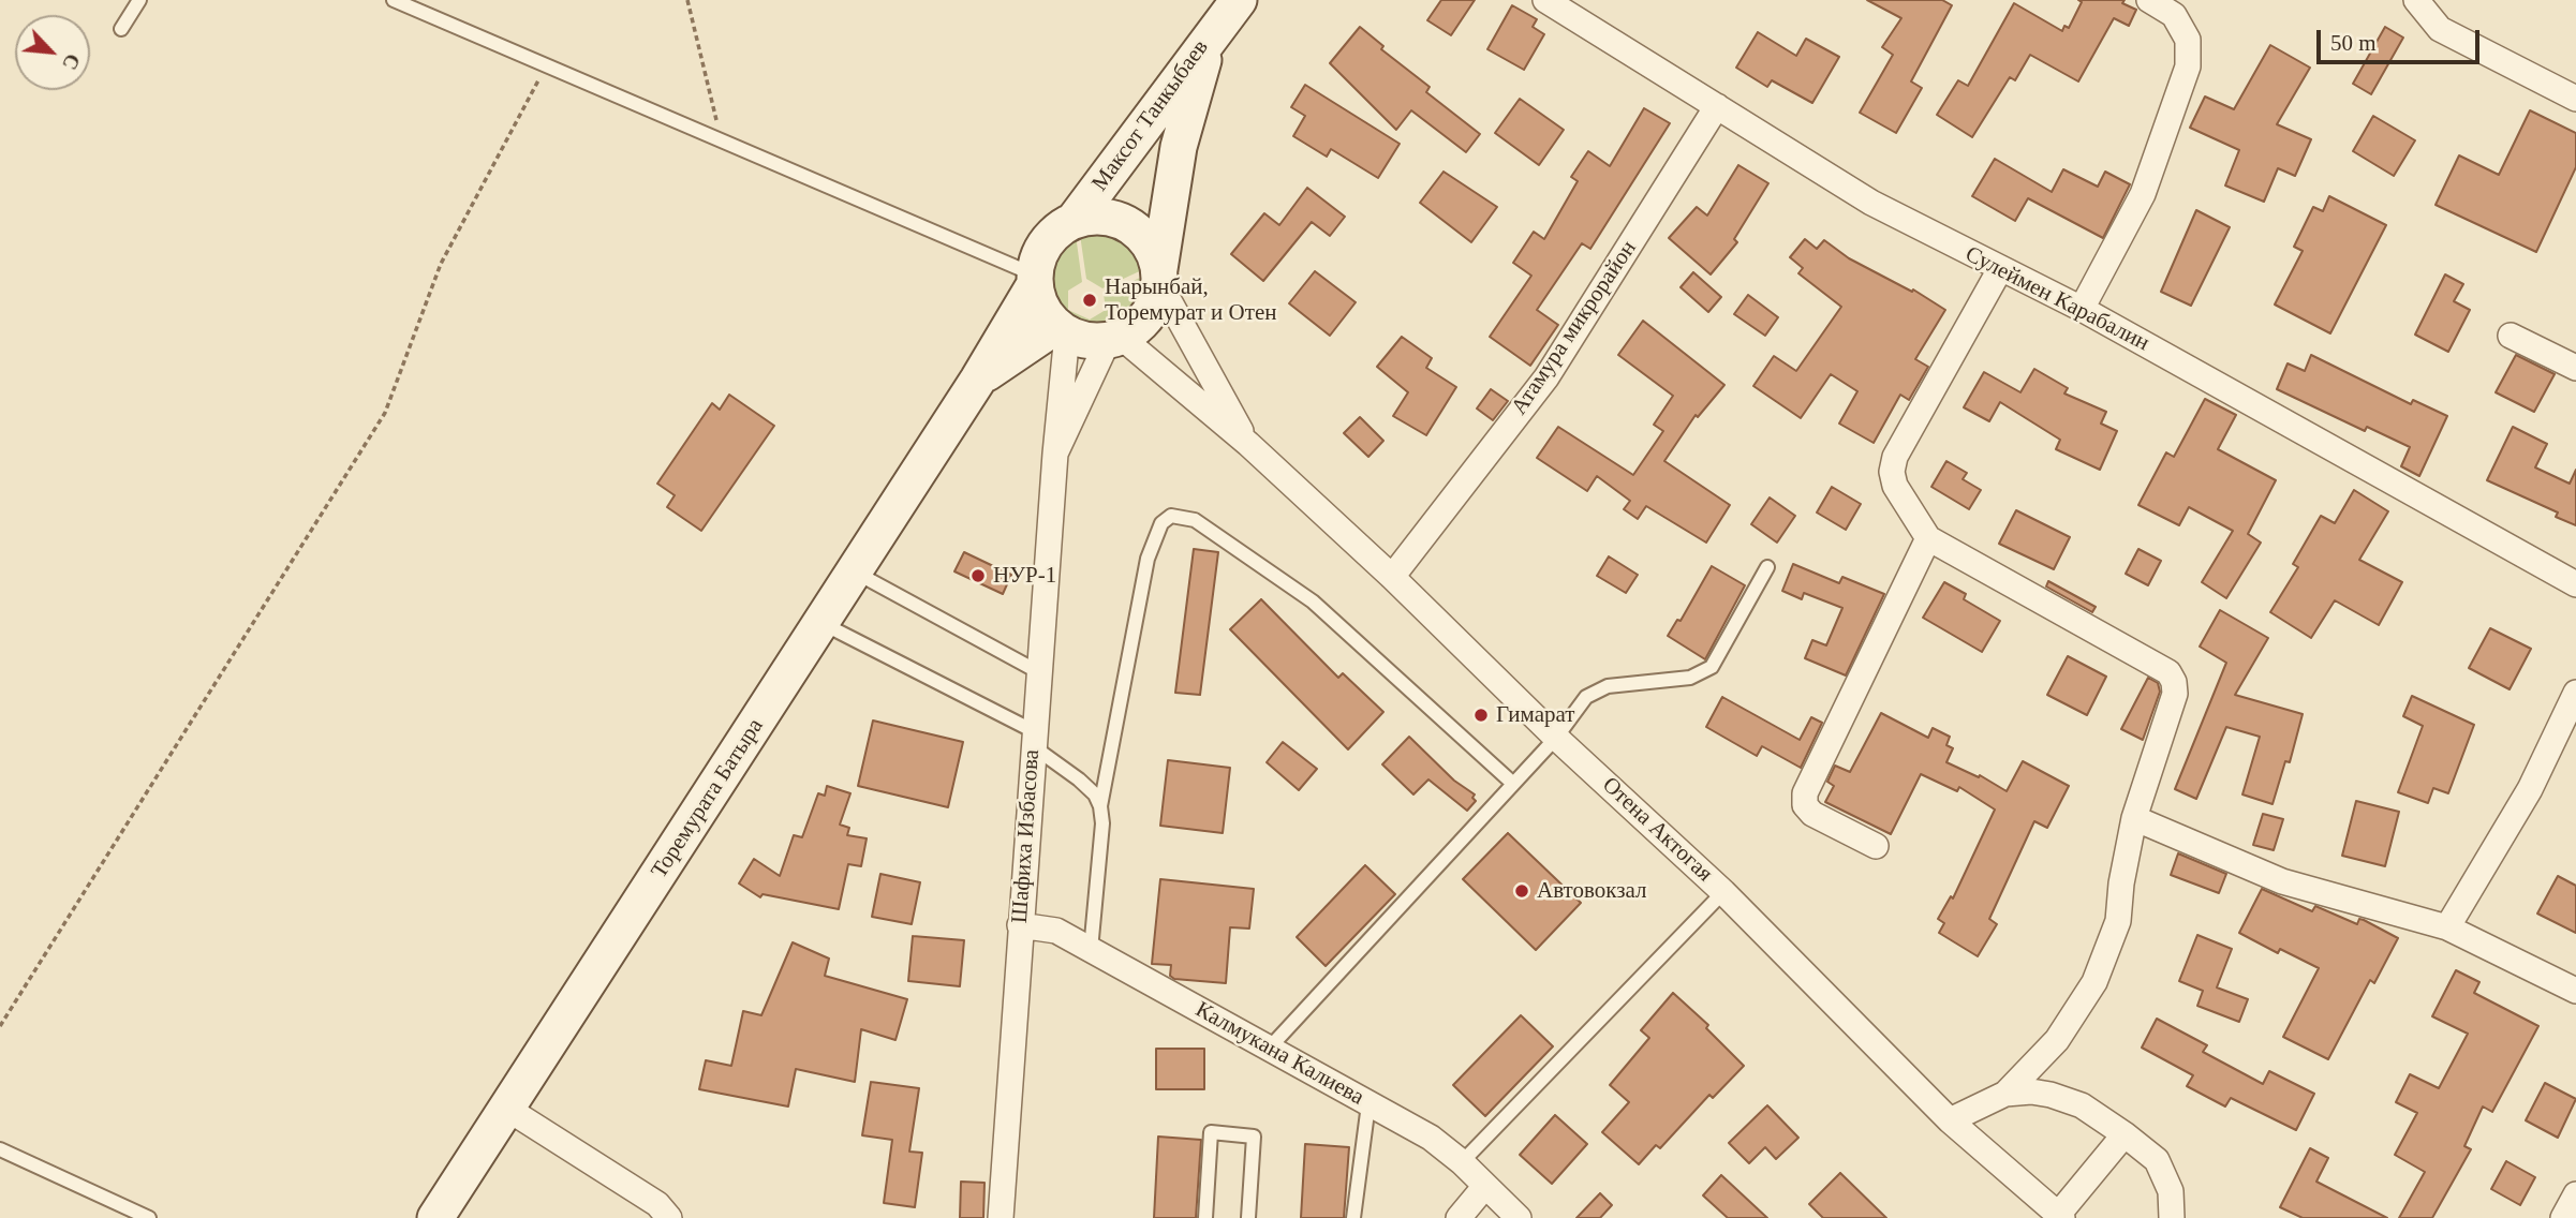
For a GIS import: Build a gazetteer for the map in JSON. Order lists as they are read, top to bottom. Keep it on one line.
{"streets":{"street":["Максот Танкыбаев","Сулеймен Карабалин","Атамура микрорайон","Торемурата Батыра","Отена Актогая","Шафиха Избасова","Калмукана Калиева"]},"crossings":[["Максот Танкыбаев","Торемурата Батыра"],["Максот Танкыбаев","Отена Актогая"],["Максот Танкыбаев","Шафиха Избасова"],["Сулеймен Карабалин","Атамура микрорайон"],["Атамура микрорайон","Отена Актогая"],["Торемурата Батыра","Отена Актогая"],["Торемурата Батыра","Шафиха Избасова"],["Отена Актогая","Шафиха Избасова"],["Шафиха Избасова","Калмукана Калиева"]],"places":["Нарынбай, Торемурат и Отен","НУР-1","Гимарат","Автовокзал"],"scale_bar":"50 m","north":"bottom right"}
